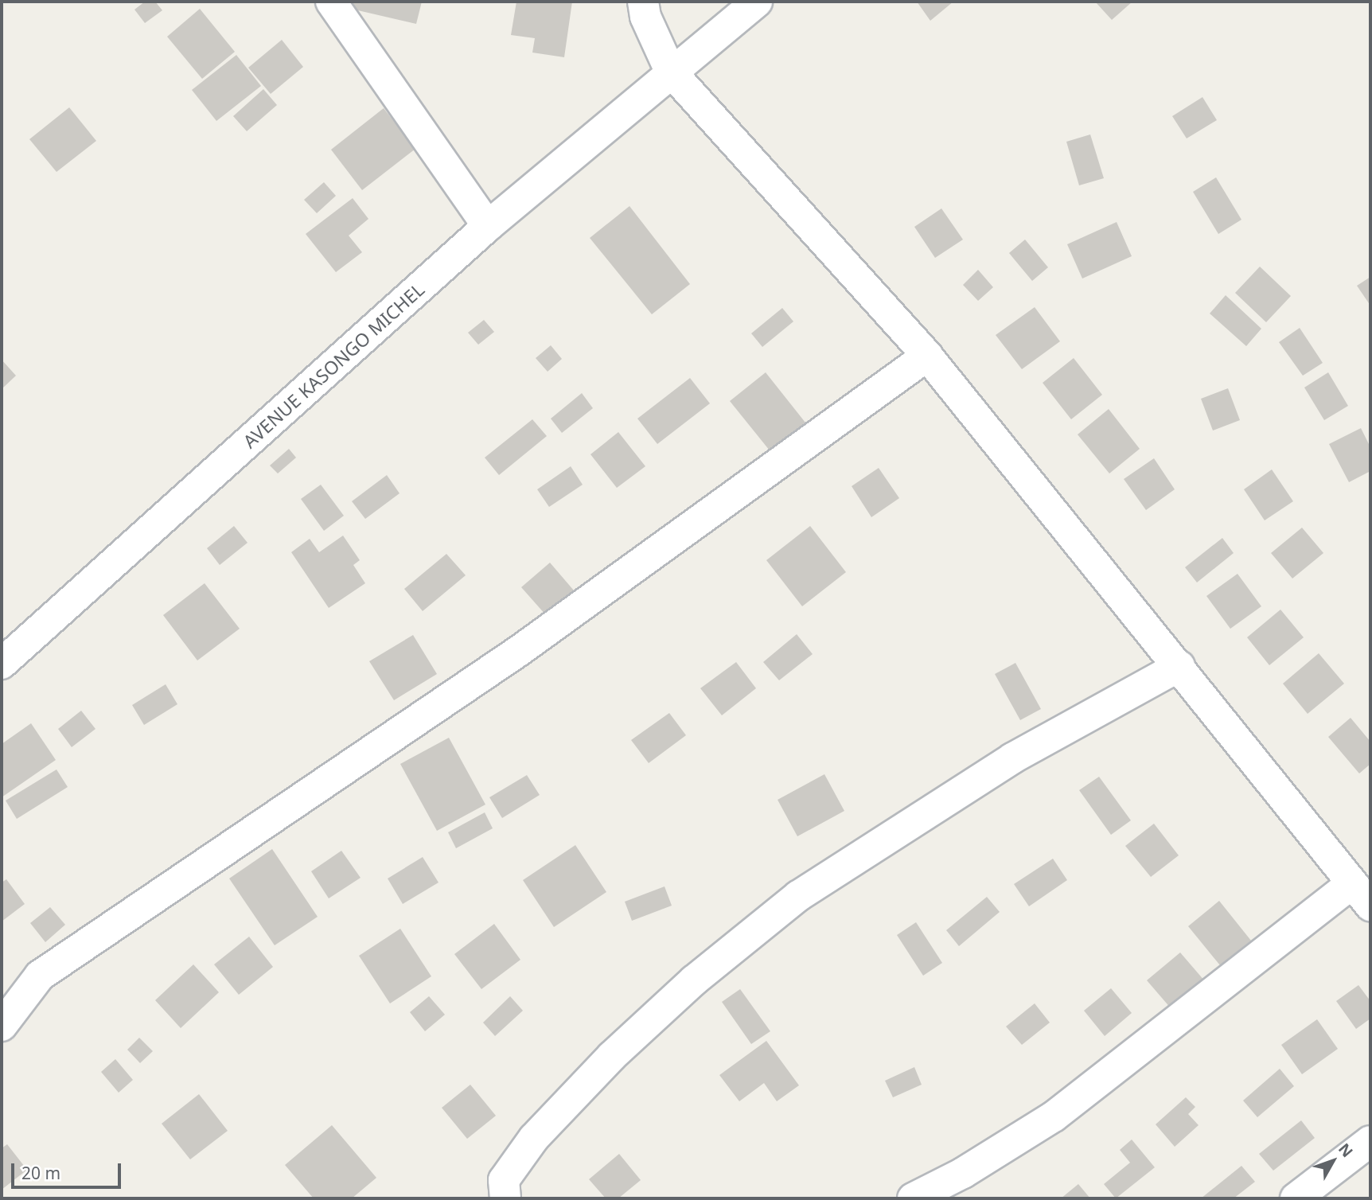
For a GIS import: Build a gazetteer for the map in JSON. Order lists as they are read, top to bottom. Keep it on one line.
{"streets":{"street":["AVENUE KASONGO MICHEL"]},"scale_bar":"20 m","north":"top right"}
